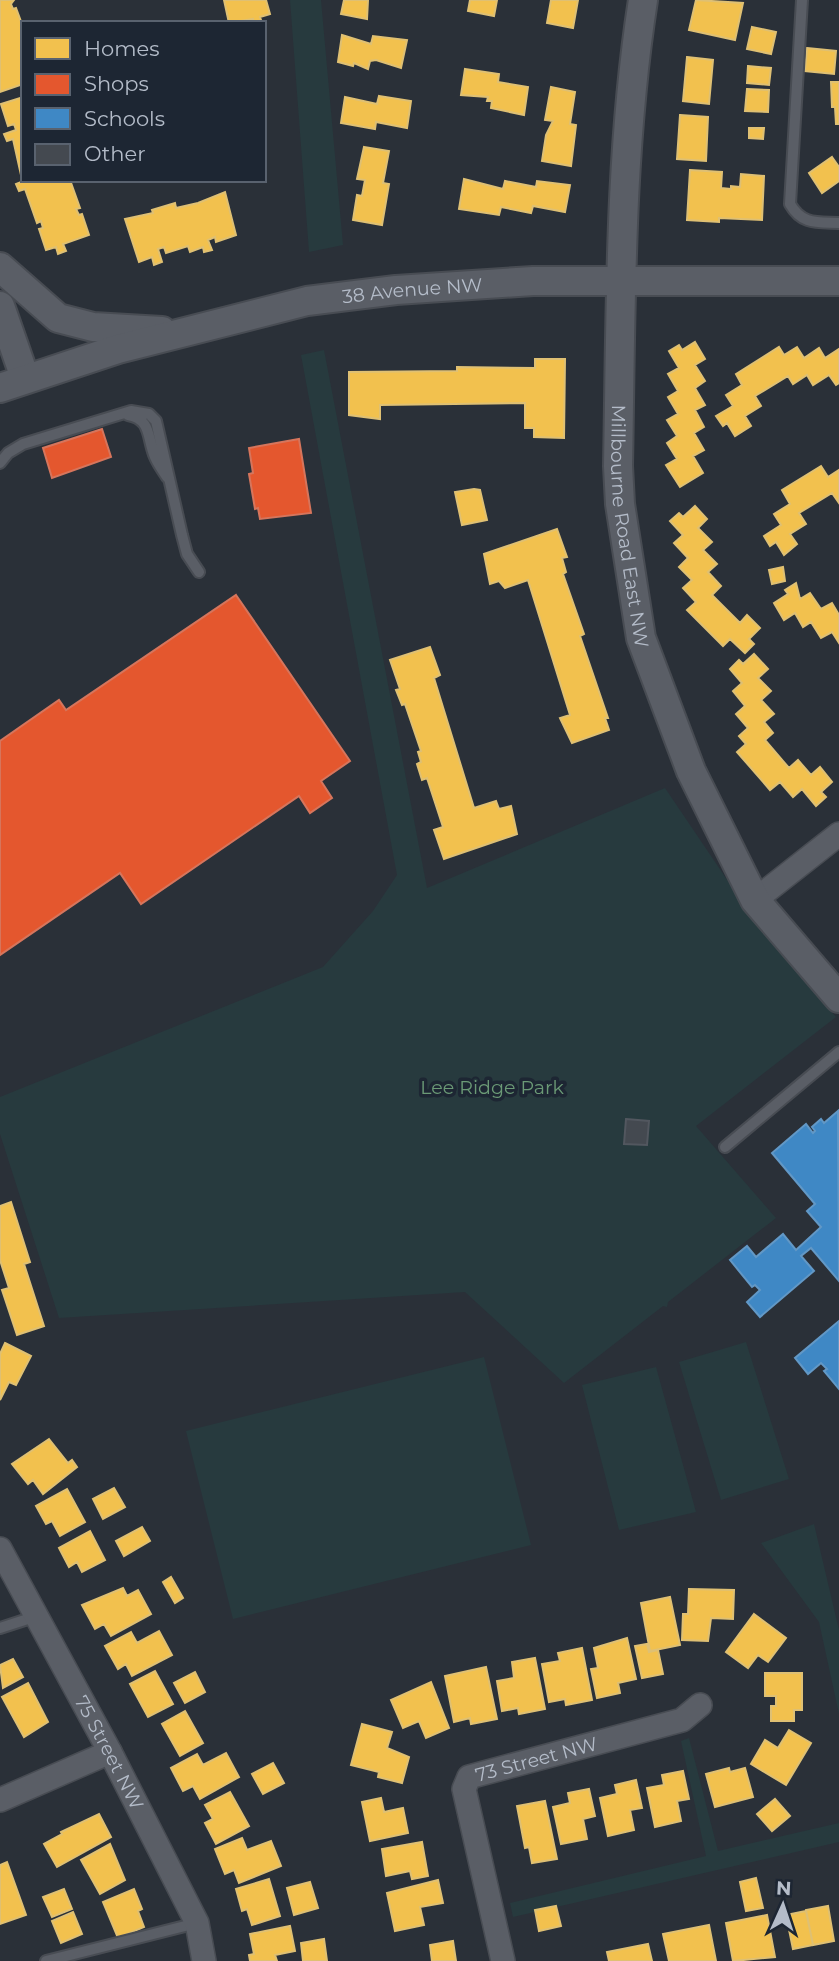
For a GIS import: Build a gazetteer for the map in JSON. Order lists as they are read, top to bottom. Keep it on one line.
{"streets":{"street":["38 Avenue NW","Millbourne Road East NW","75 Street NW","73 Street NW"]},"crossings":[["38 Avenue NW","Millbourne Road East NW"]],"parks":["Lee Ridge Park"],"legend":["Homes","Shops","Schools","Other"],"north":"top"}
